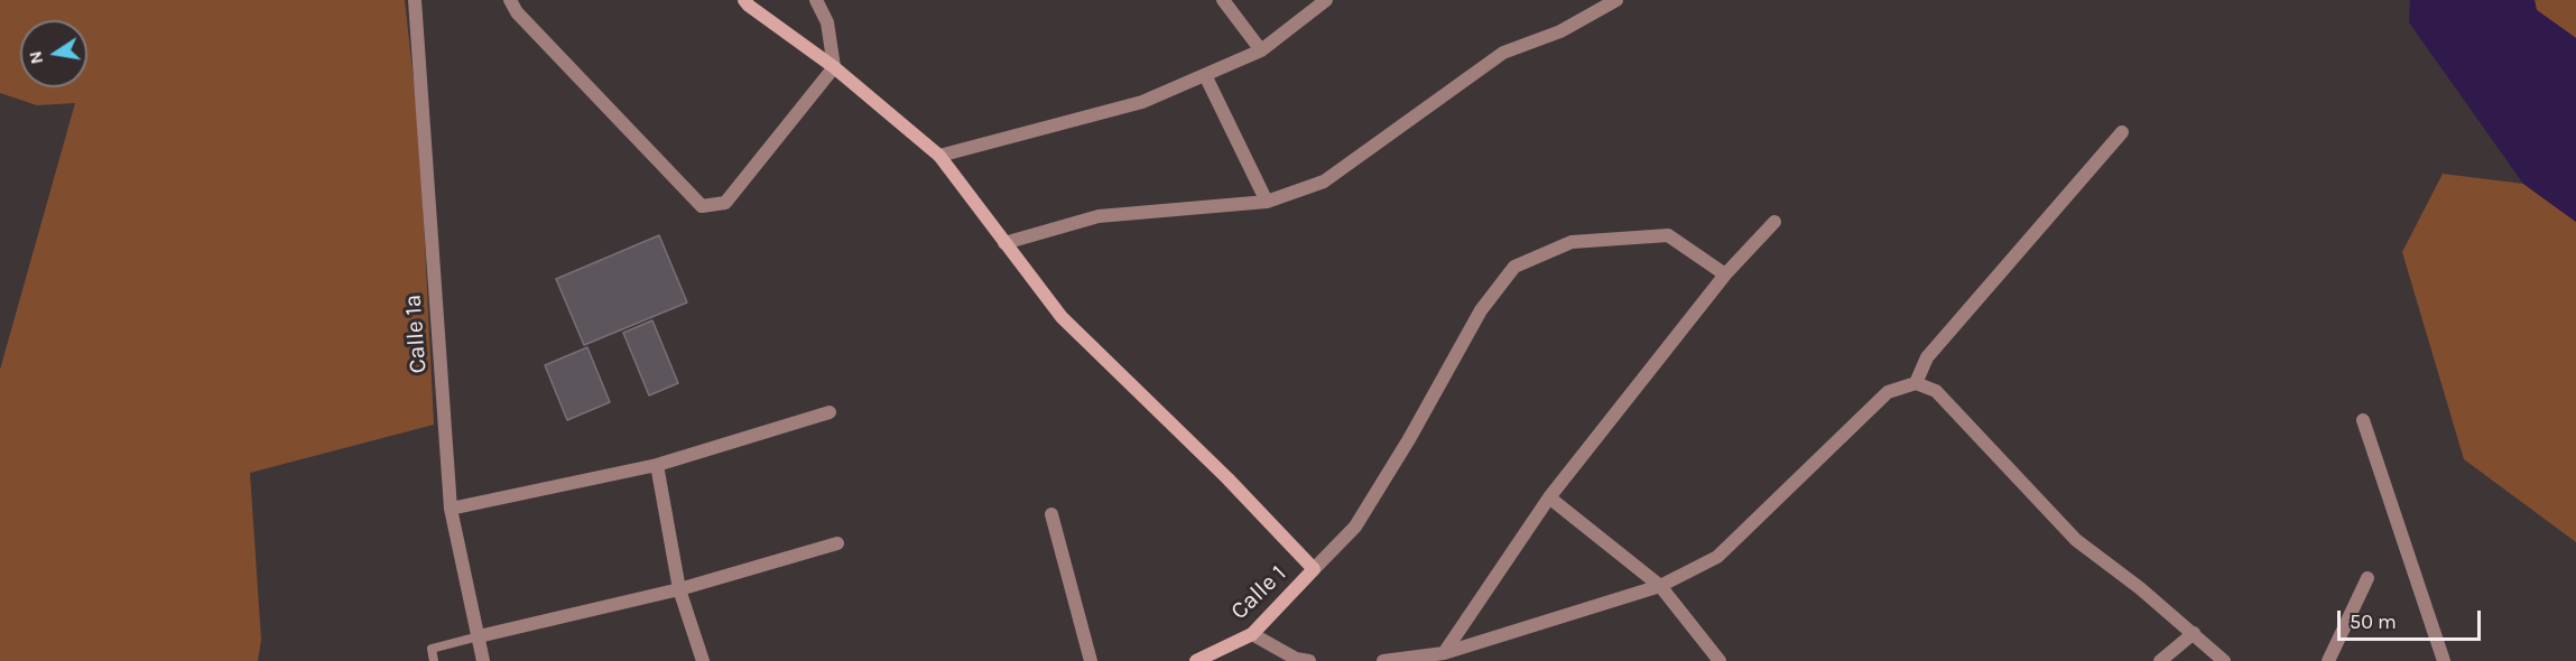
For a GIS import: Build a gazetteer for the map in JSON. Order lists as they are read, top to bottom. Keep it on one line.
{"streets":{"main road":["Calle 1"],"street":["Calle 1a"]},"scale_bar":"50 m","north":"left"}
